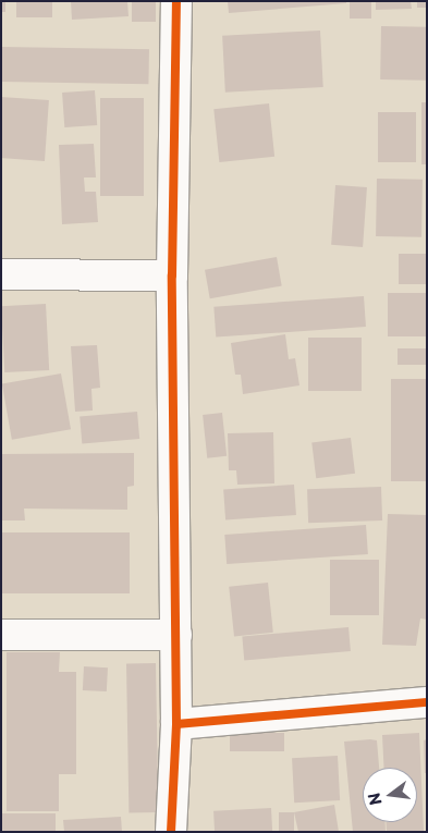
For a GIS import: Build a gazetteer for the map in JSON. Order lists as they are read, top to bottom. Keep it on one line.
{"north":"left"}
